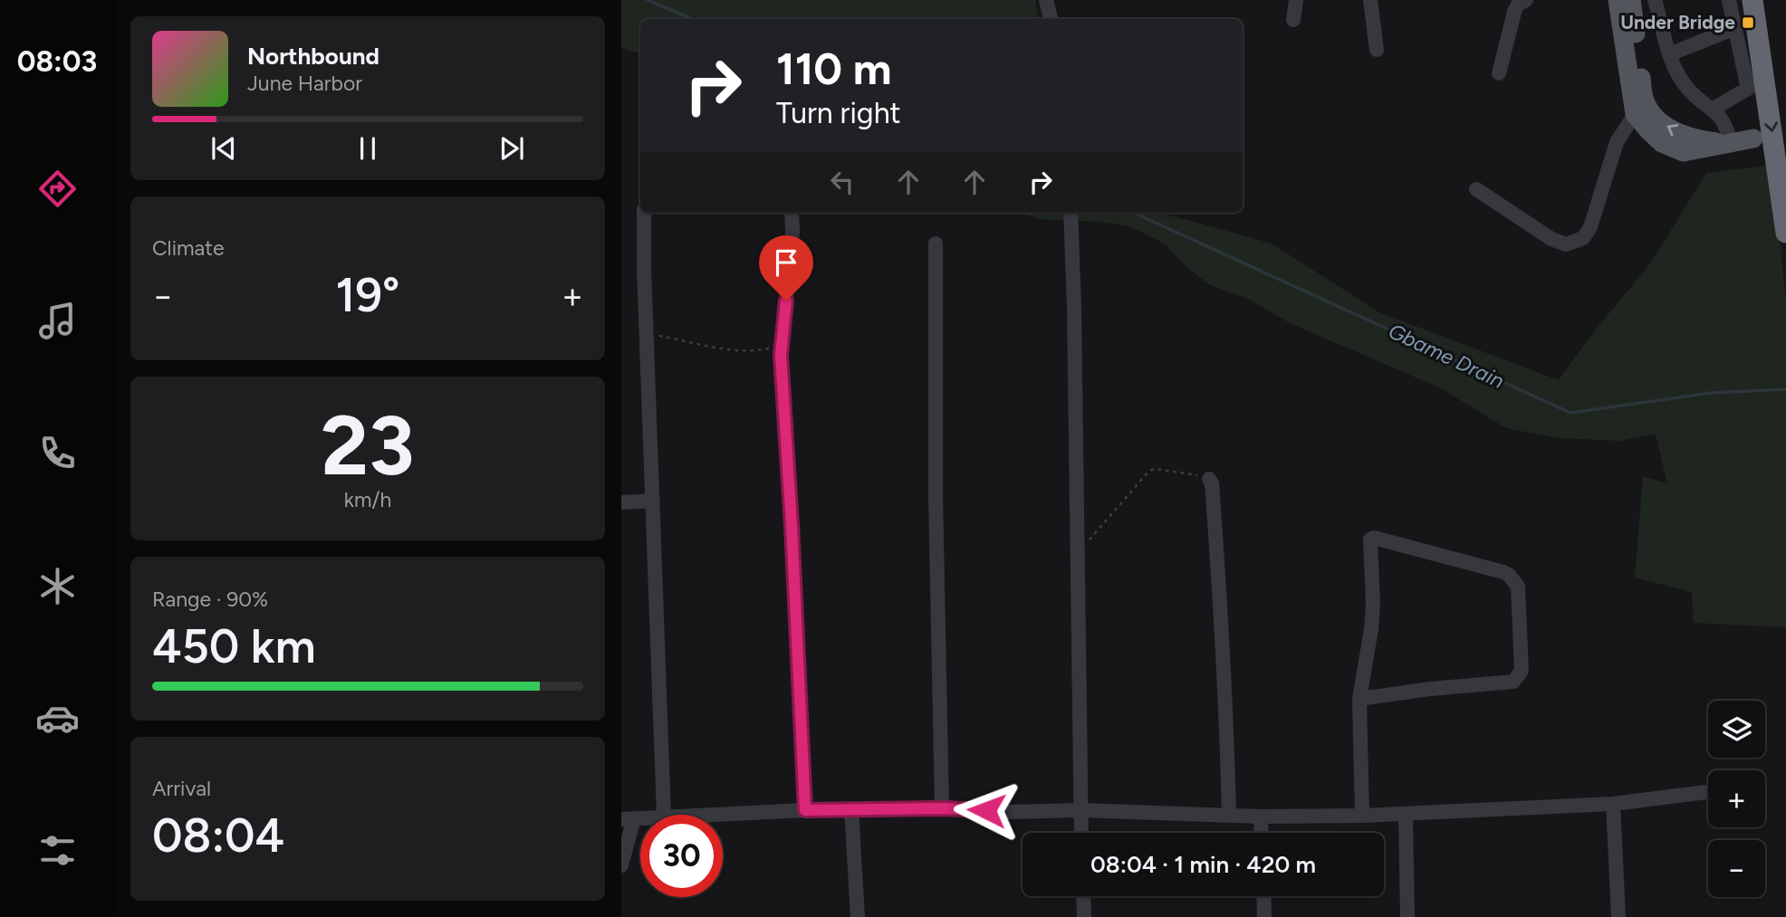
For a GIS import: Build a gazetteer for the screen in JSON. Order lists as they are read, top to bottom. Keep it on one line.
{"water":["Gbame Drain"],"places":{"transit":["Under Bridge"]},"page":{"tabs":"08:03","turn":["110 m","Turn right"],"song":["Northbound","June Harbor"],"tile":["Climate",["23","km/h"],["Range · 90%","450 km"],["Arrival","08:04"]],"heat":["−","19°","+"],"map_buttons":["+","−"],"limit":"30","trip":"08:04 · 1 min · 420 m"}}
